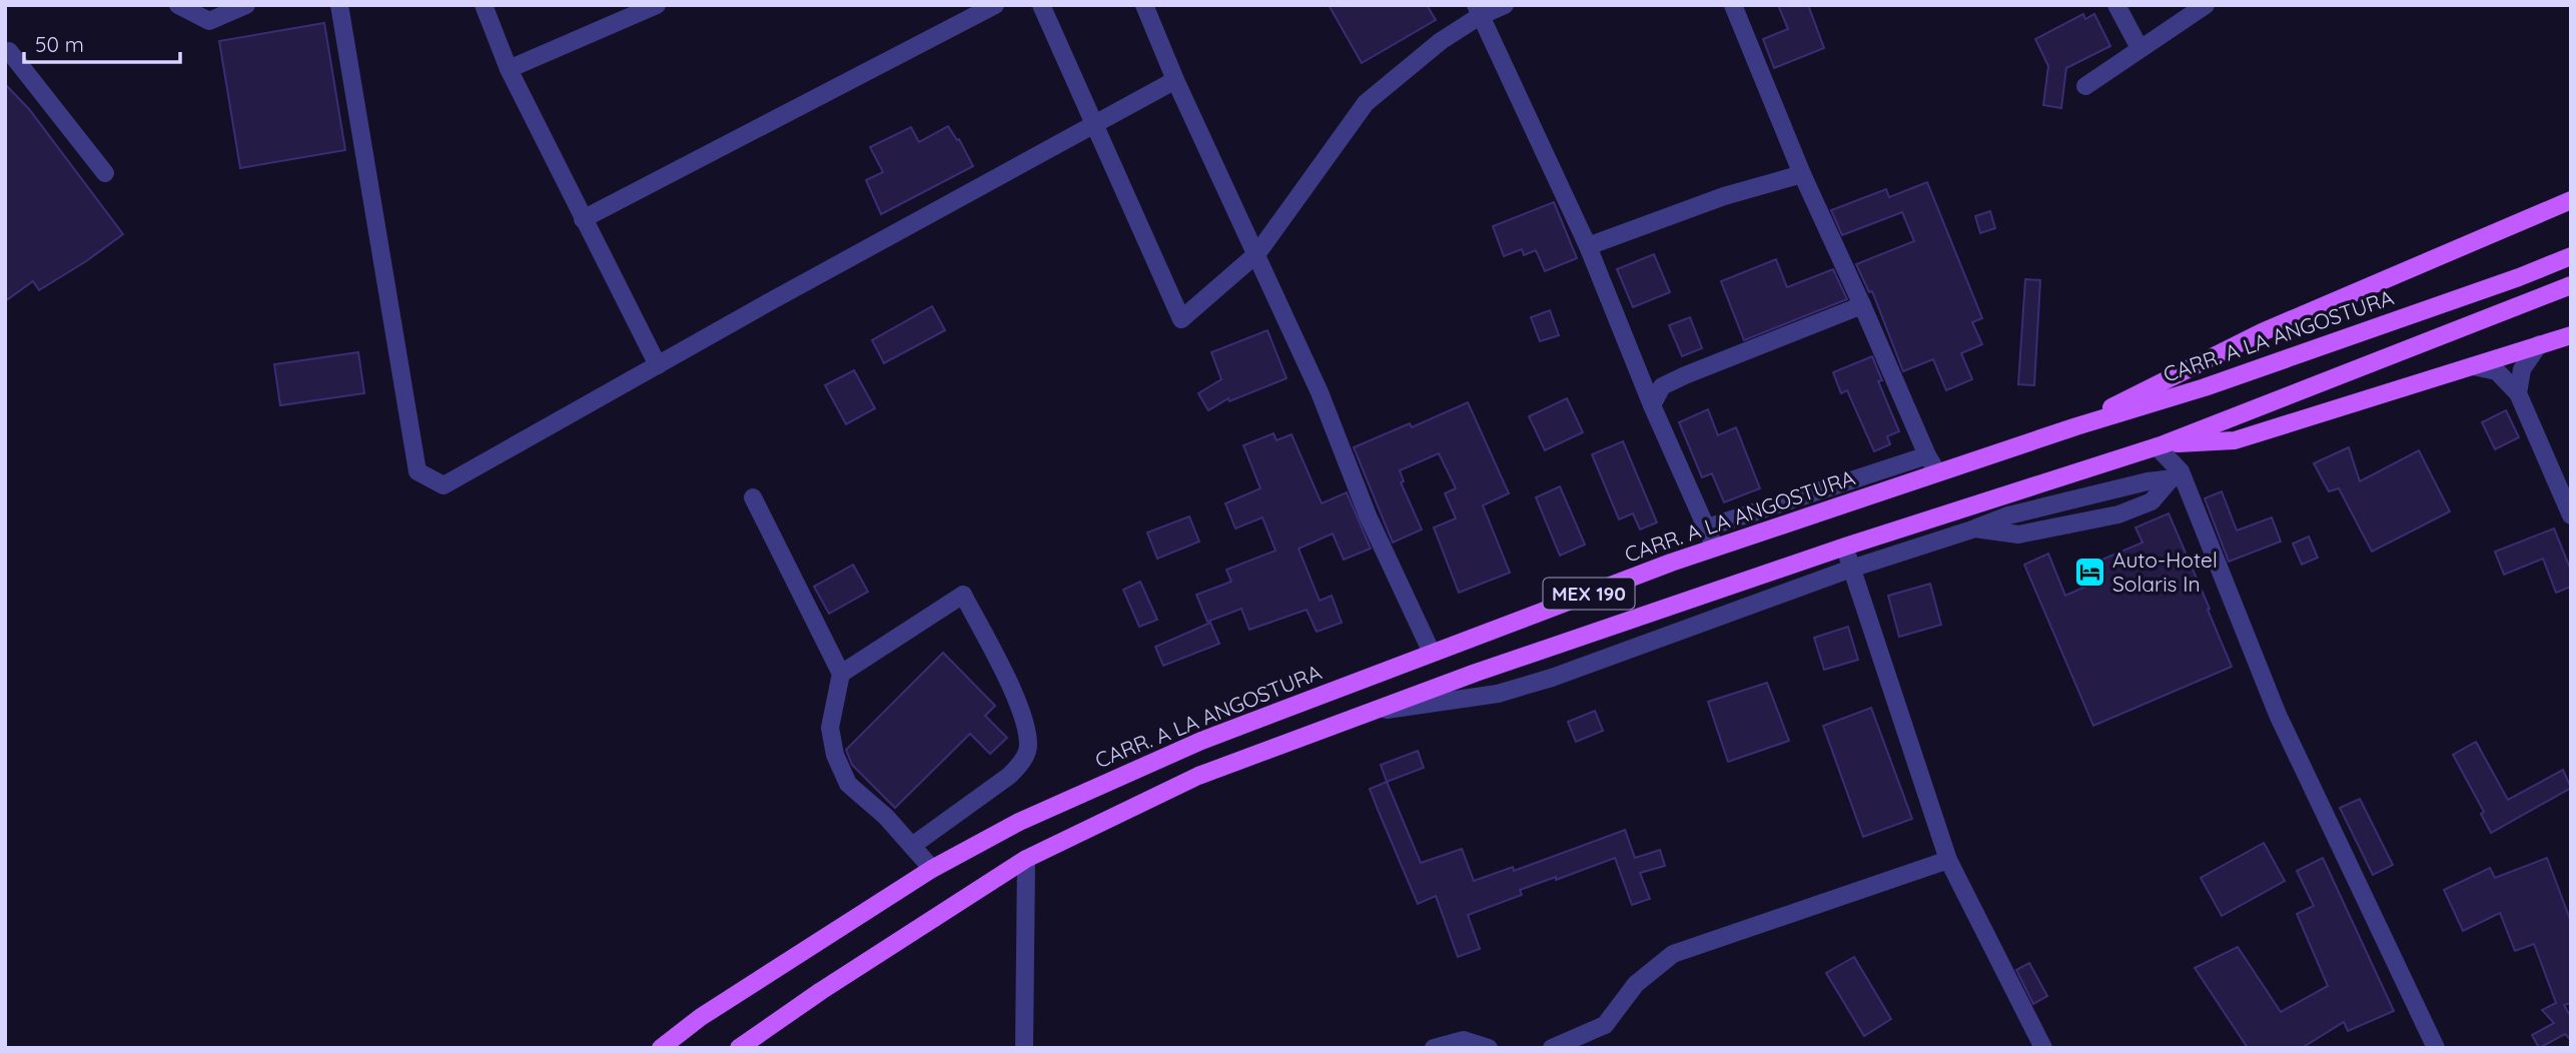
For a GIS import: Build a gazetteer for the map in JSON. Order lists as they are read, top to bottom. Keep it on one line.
{"streets":{"main road":["CARR. A LA ANGOSTURA","MEX 190"]},"places":{"hotel":["Auto-Hotel Solaris In"]},"scale_bar":"50 m"}
